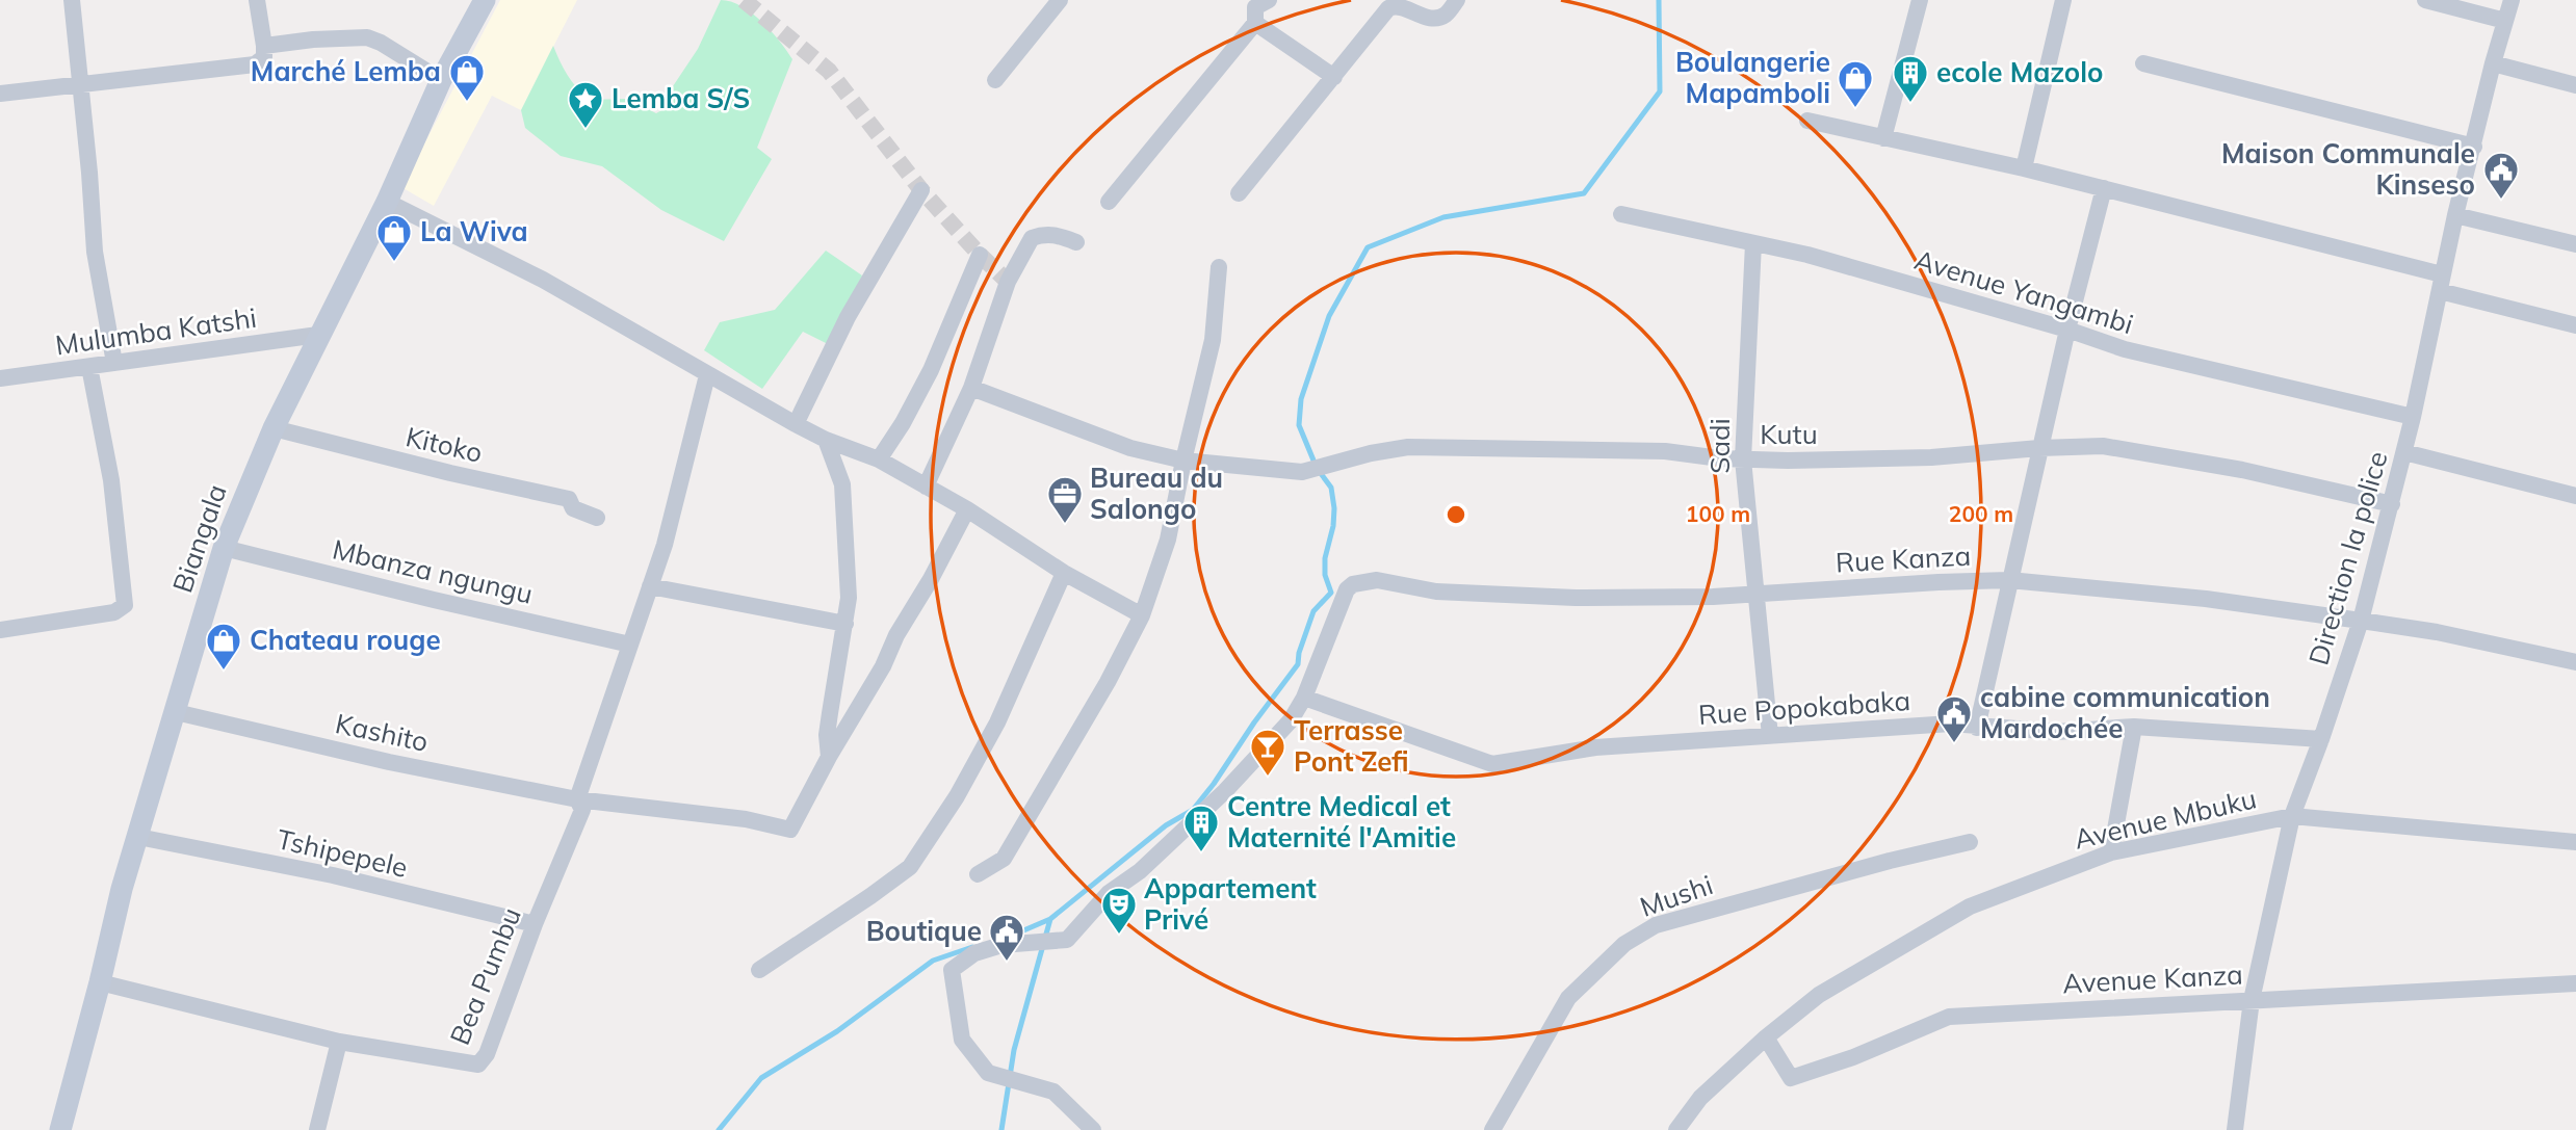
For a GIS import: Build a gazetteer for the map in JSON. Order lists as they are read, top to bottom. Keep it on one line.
{"streets":{"street":["Avenue Yangambi","Mulumba Katshi","Kutu","Kitoko","Sadi","Biangala","Direction la police","Rue Kanza","Mbanza ngungu","Rue Popokabaka","Kashito","Avenue Mbuku","Tshipepele","Mushi","Bea Pumbu","Avenue Kanza"]},"crossings":[["Avenue Yangambi","Sadi"],["Avenue Yangambi","Direction la police"],["Mulumba Katshi","Biangala"],["Kutu","Sadi"],["Kutu","Direction la police"],["Kitoko","Biangala"],["Sadi","Rue Kanza"],["Sadi","Rue Popokabaka"],["Biangala","Mbanza ngungu"],["Biangala","Kashito"],["Biangala","Tshipepele"],["Biangala","Bea Pumbu"],["Direction la police","Rue Kanza"],["Direction la police","Rue Popokabaka"],["Direction la police","Avenue Mbuku"],["Direction la police","Avenue Kanza"],["Rue Kanza","Rue Popokabaka"],["Mbanza ngungu","Bea Pumbu"],["Kashito","Bea Pumbu"],["Avenue Mbuku","Avenue Kanza"],["Tshipepele","Bea Pumbu"]],"places":{"shop":["Marché Lemba","Boulangerie Mapamboli","La Wiva","Chateau rouge"],"building":["ecole Mazolo","Centre Medical et Maternité l'Amitie"],"place":["Lemba S/S"],"public building":["Maison Communale Kinseso","cabine communication Mardochée","Boutique"],"office":["Bureau du Salongo"],"bar":["Terrasse Pont Zefi"],"theatre":["Appartement Privé"]},"rings":["100 m","200 m"]}
